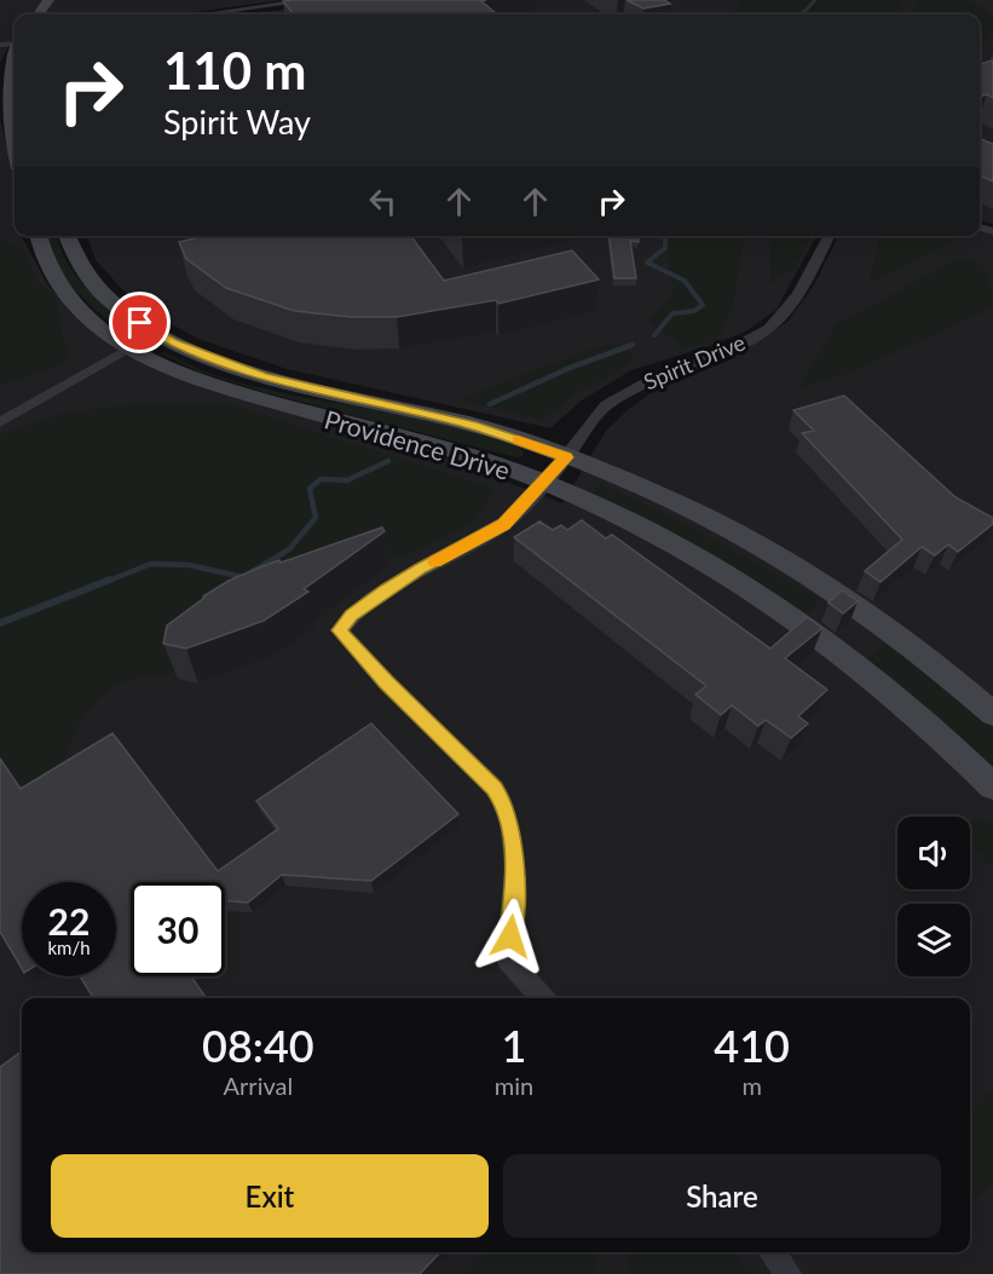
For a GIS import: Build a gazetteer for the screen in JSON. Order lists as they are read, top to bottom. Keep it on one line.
{"streets":{"main road":["Providence Drive"],"street":["Spirit Drive"]},"crossings":[["Spirit Drive","Providence Drive"]],"page":{"turn":["110 m","Spirit Way"],"speed":"22 km/h","limit":"30","eta":["08:40","Arrival","1","min","410","m"],"buttons":["Exit","Share"]}}
